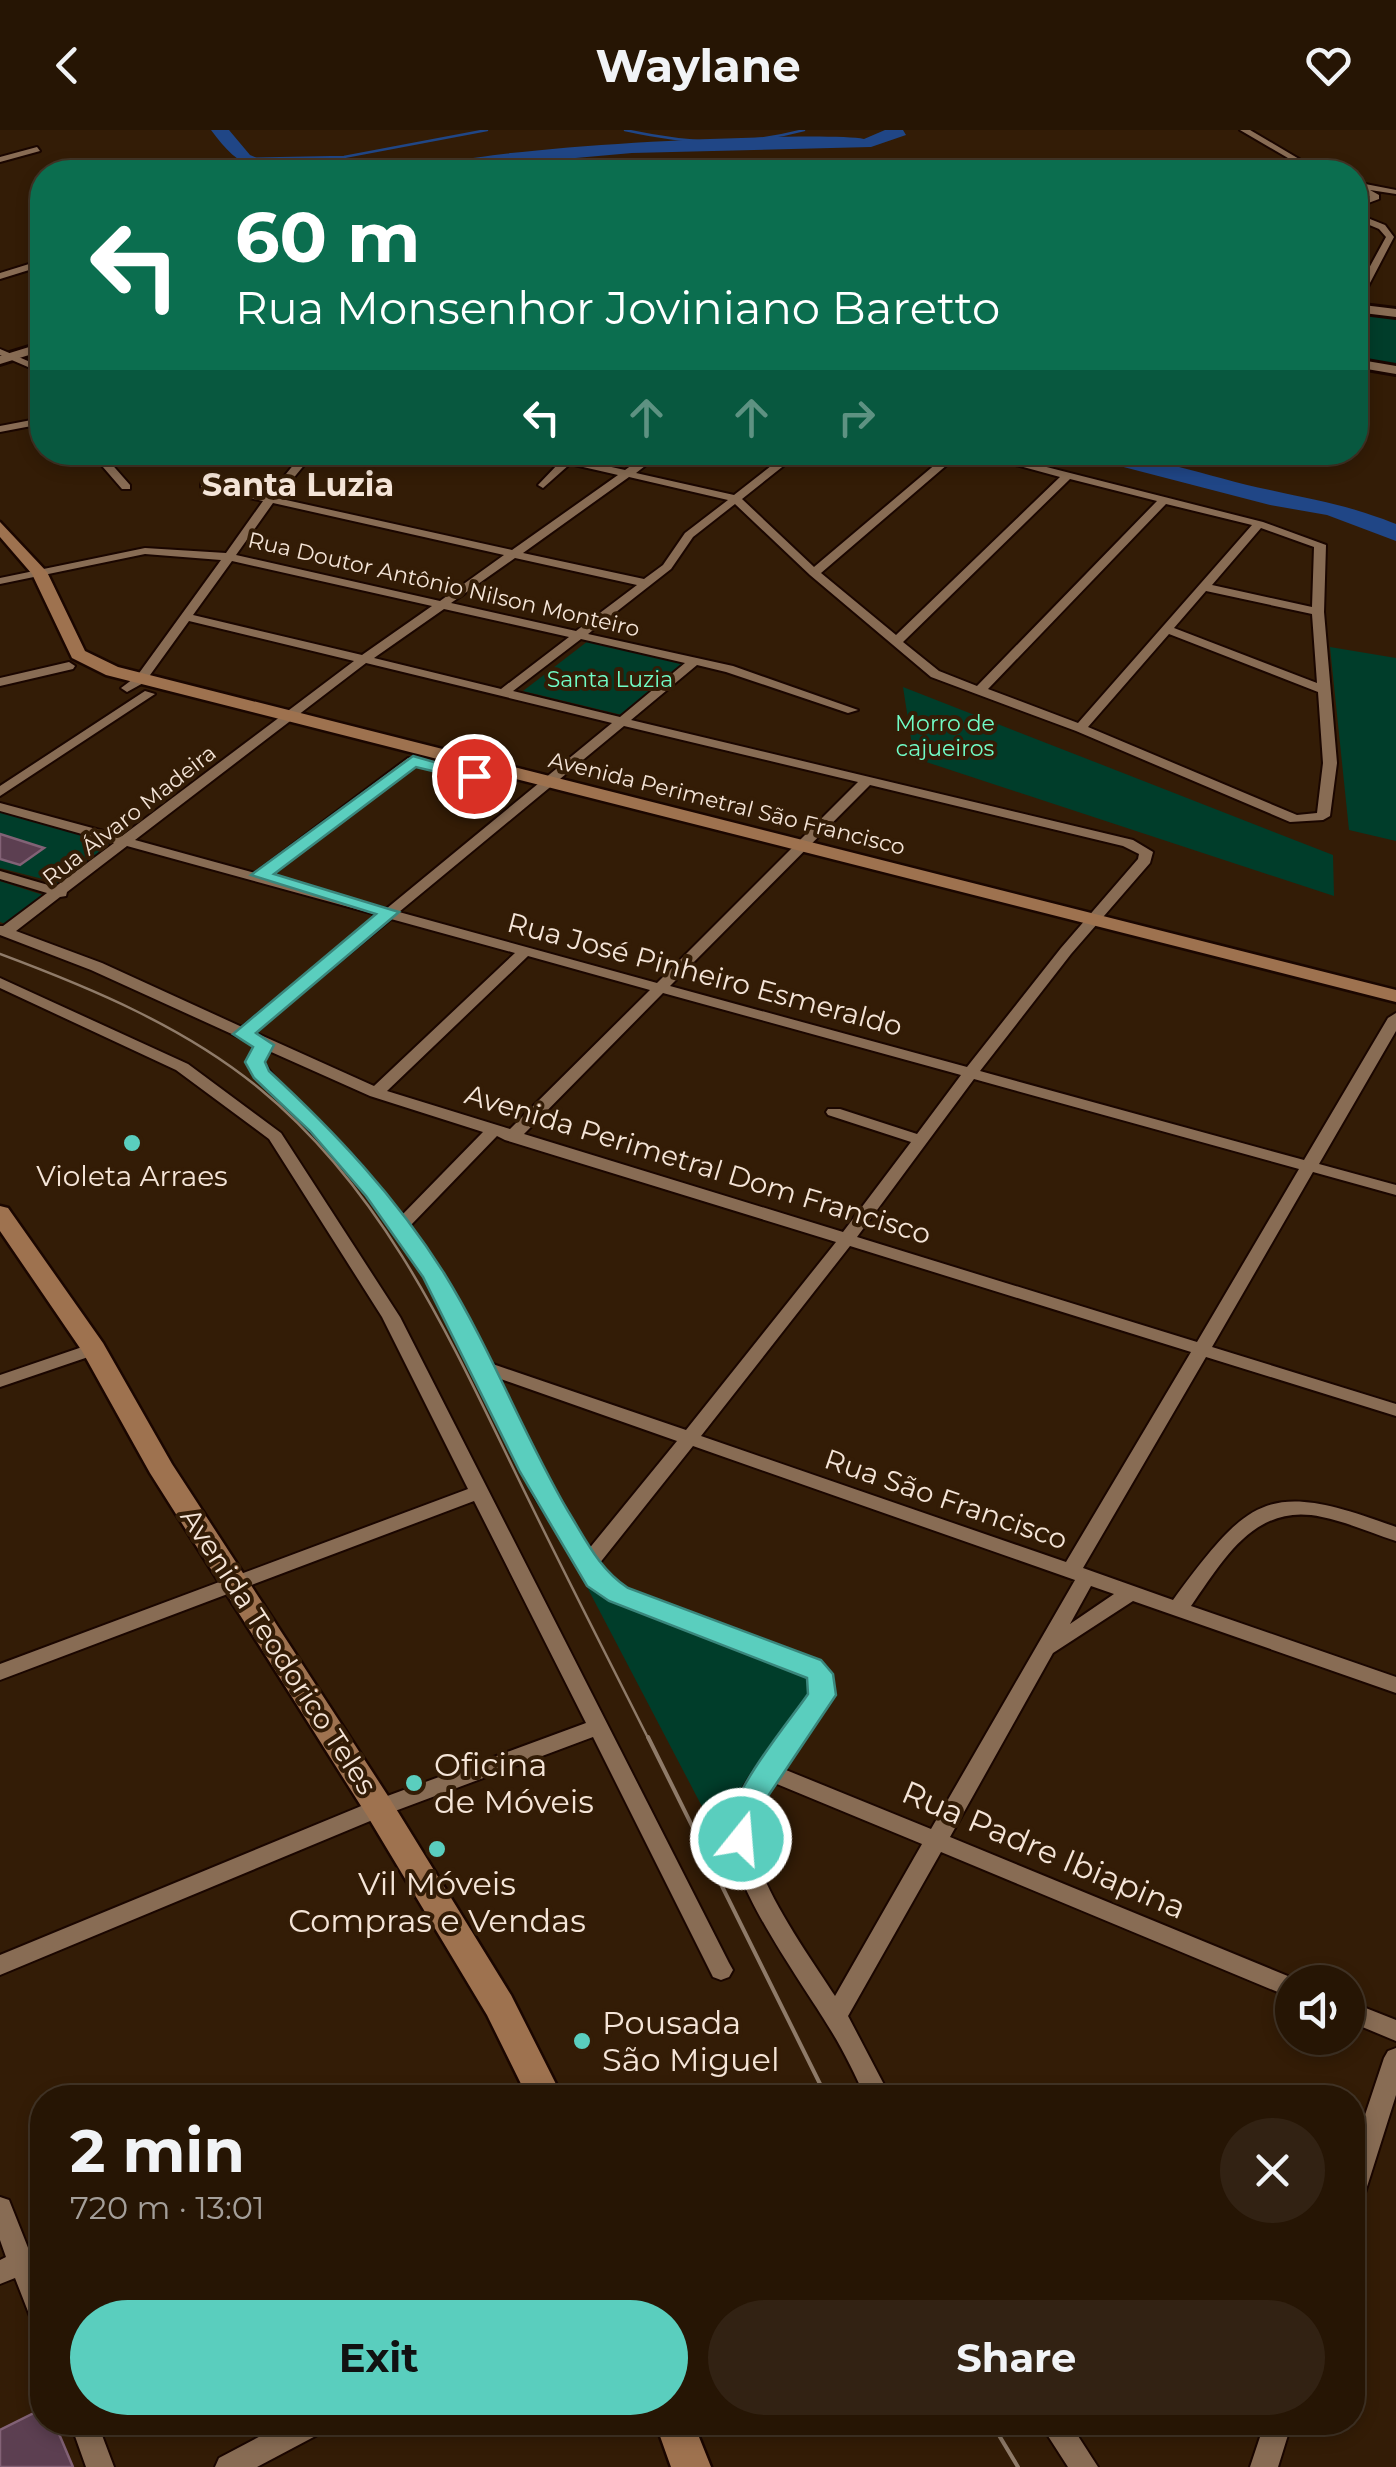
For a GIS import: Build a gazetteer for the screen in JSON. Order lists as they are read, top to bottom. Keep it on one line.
{"streets":{"main road":["Avenida Perimetral São Francisco","Avenida Teodorico Teles"],"street":["Rua Doutor Antônio Nilson Monteiro","Rua Álvaro Madeira","Rua José Pinheiro Esmeraldo","Avenida Perimetral Dom Francisco","Rua São Francisco","Rua Padre Ibiapina"]},"crossings":[["Rua Doutor Antônio Nilson Monteiro","Avenida Perimetral São Francisco"],["Rua Doutor Antônio Nilson Monteiro","Rua Álvaro Madeira"],["Avenida Perimetral São Francisco","Rua Álvaro Madeira"],["Rua Álvaro Madeira","Rua José Pinheiro Esmeraldo"],["Rua Álvaro Madeira","Avenida Perimetral Dom Francisco"]],"districts":["Santa Luzia"],"parks":["Santa Luzia","Morro de cajueiros"],"places":["Violeta Arraes","Oficina de Móveis","Vil Móveis Compras e Vendas","Pousada São Miguel"],"page":{"header":"Waylane","turn":["60 m","Rua Monsenhor Joviniano Baretto"],"heading":["2 min","720 m · 13:01"],"buttons":["Exit","Share"]}}
